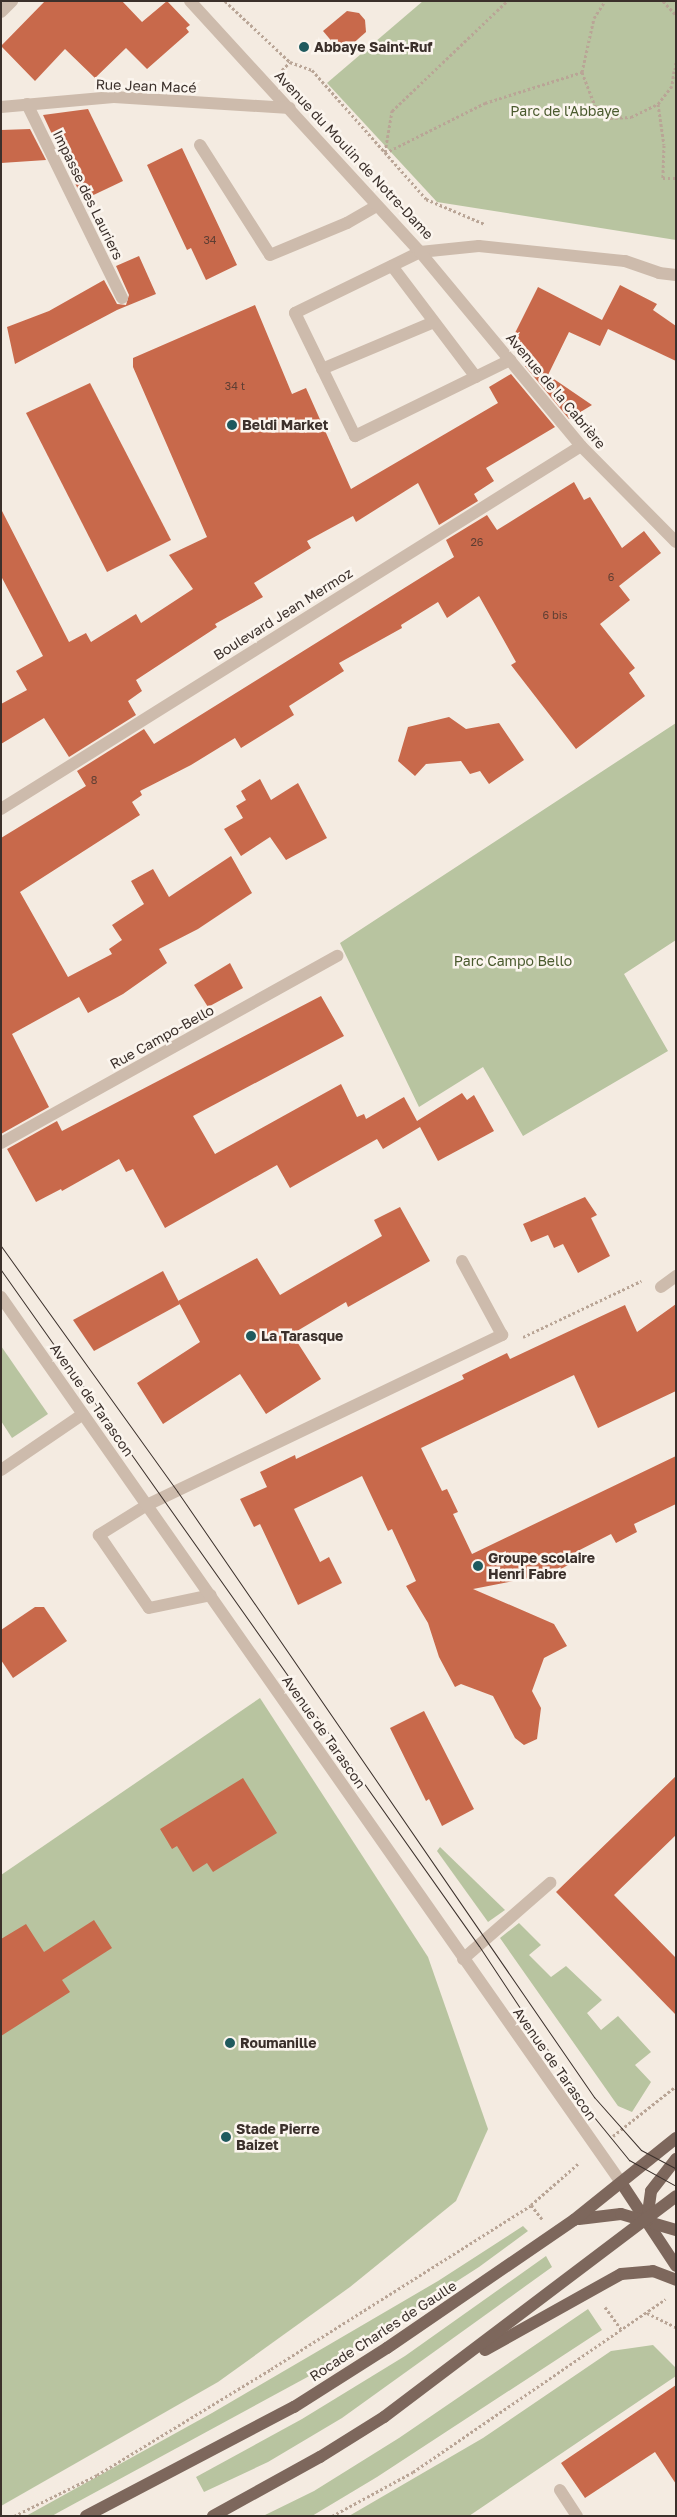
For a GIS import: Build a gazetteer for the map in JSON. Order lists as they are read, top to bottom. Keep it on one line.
{"streets":{"main road":["Rocade Charles de Gaulle"],"street":["Rue Jean Macé","Avenue du Moulin de Notre-Dame","Impasse des Lauriers","Avenue de la Cabrière","Boulevard Jean Mermoz","Rue Campo-Bello","Avenue de Tarascon"]},"crossings":[["Rue Jean Macé","Avenue du Moulin de Notre-Dame"],["Rue Jean Macé","Impasse des Lauriers"],["Avenue du Moulin de Notre-Dame","Avenue de la Cabrière"],["Avenue de la Cabrière","Boulevard Jean Mermoz"],["Avenue de Tarascon","Rocade Charles de Gaulle"]],"parks":["Parc de l'Abbaye","Parc Campo Bello"],"places":["Abbaye Saint-Ruf","Beldi Market","La Tarasque","Groupe scolaire Henri Fabre","Roumanille","Stade Pierre Baizet"],"house_numbers":["34","34 t","26","6","6 bis","8"]}
